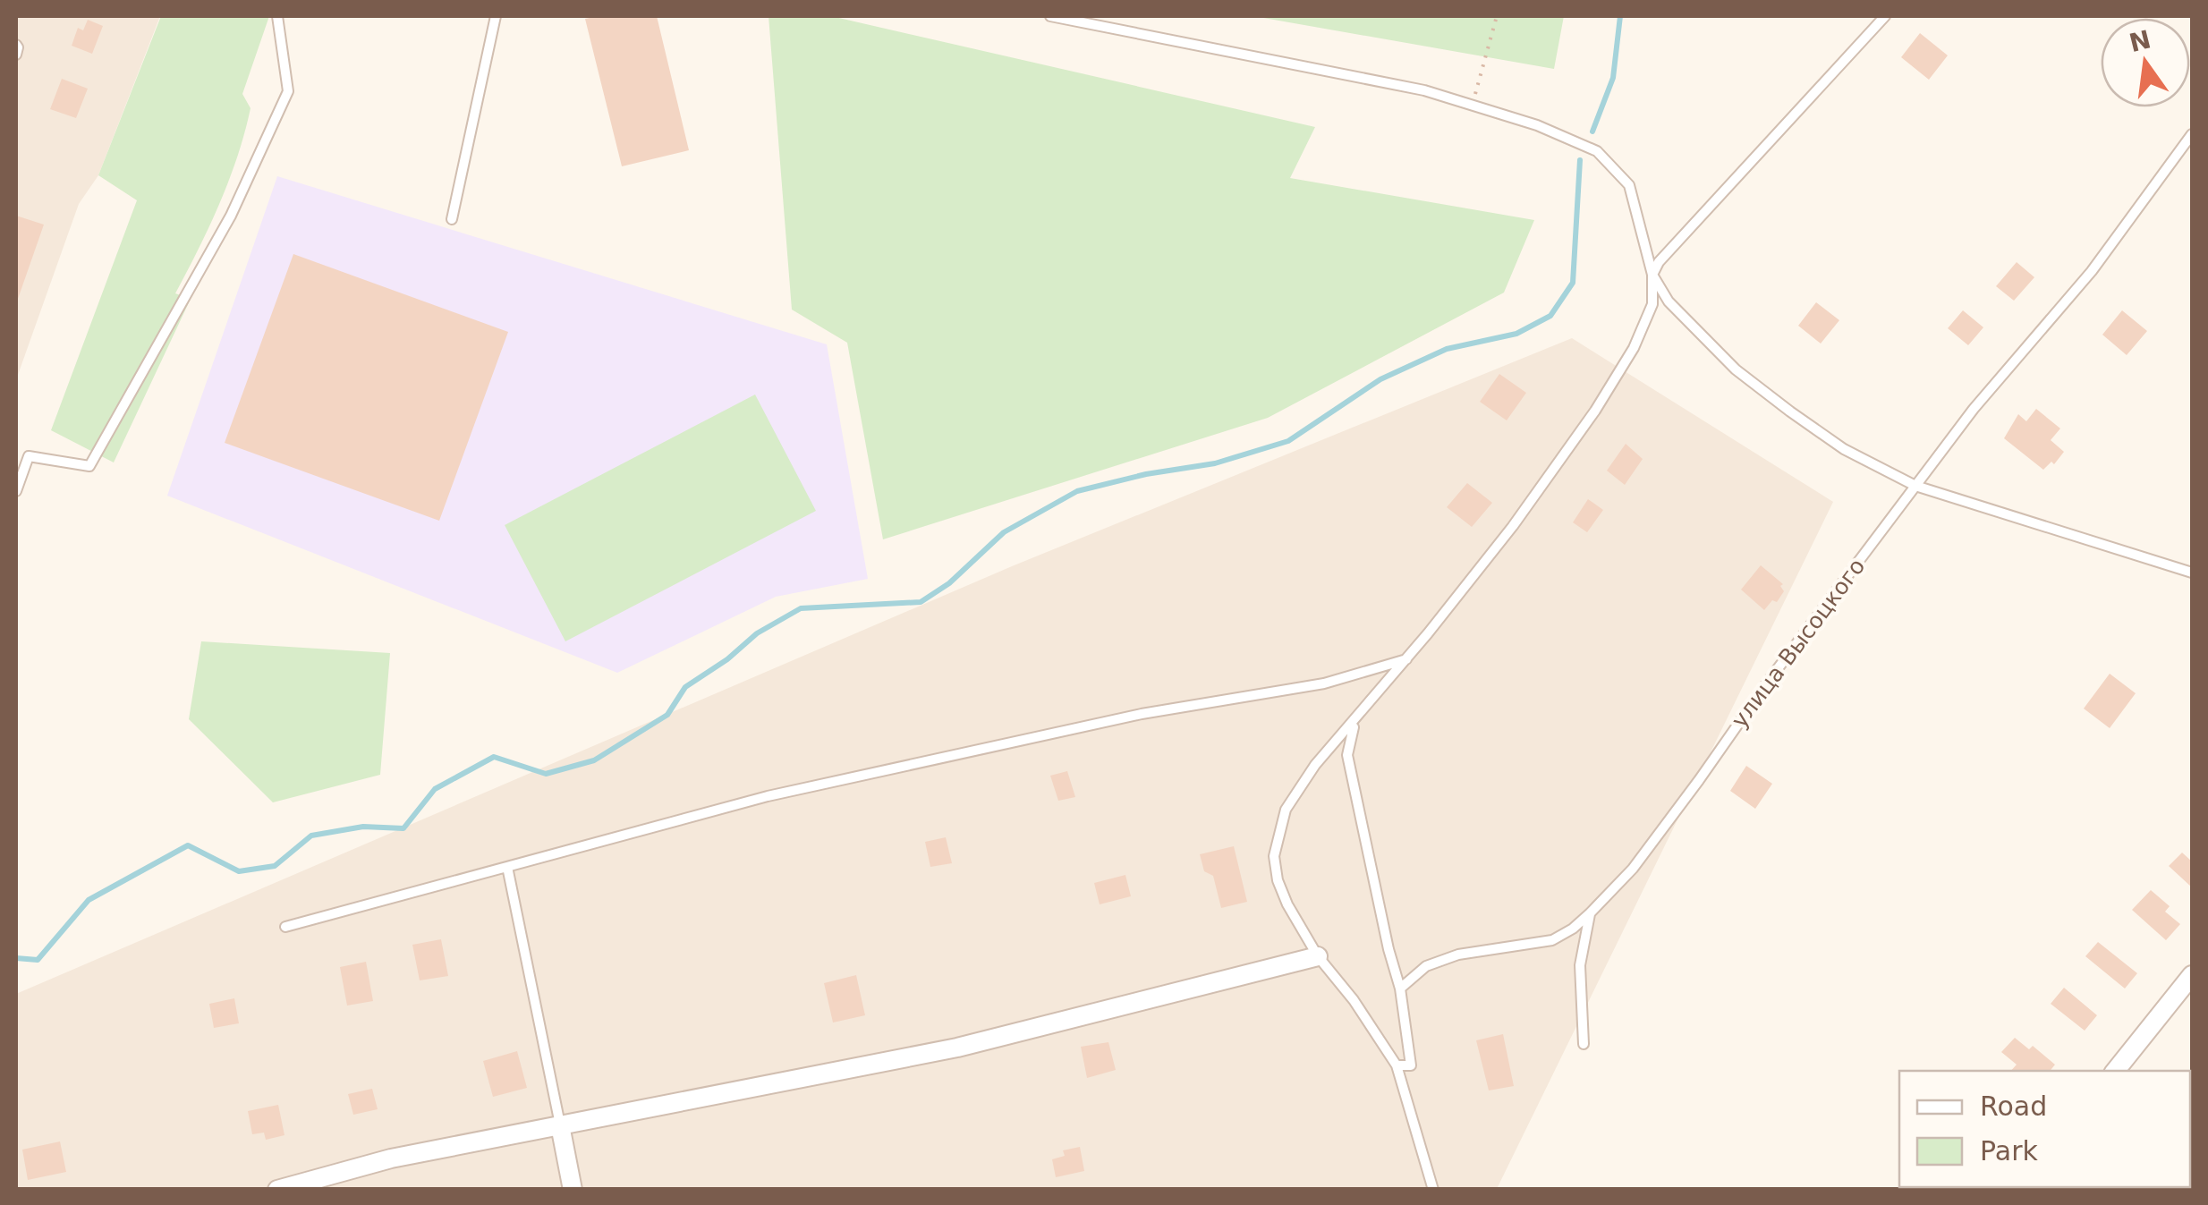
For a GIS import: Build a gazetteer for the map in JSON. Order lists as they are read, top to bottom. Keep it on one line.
{"streets":{"lane":["улица Высоцкого"]},"legend":["Road","Park"],"north":"top"}
